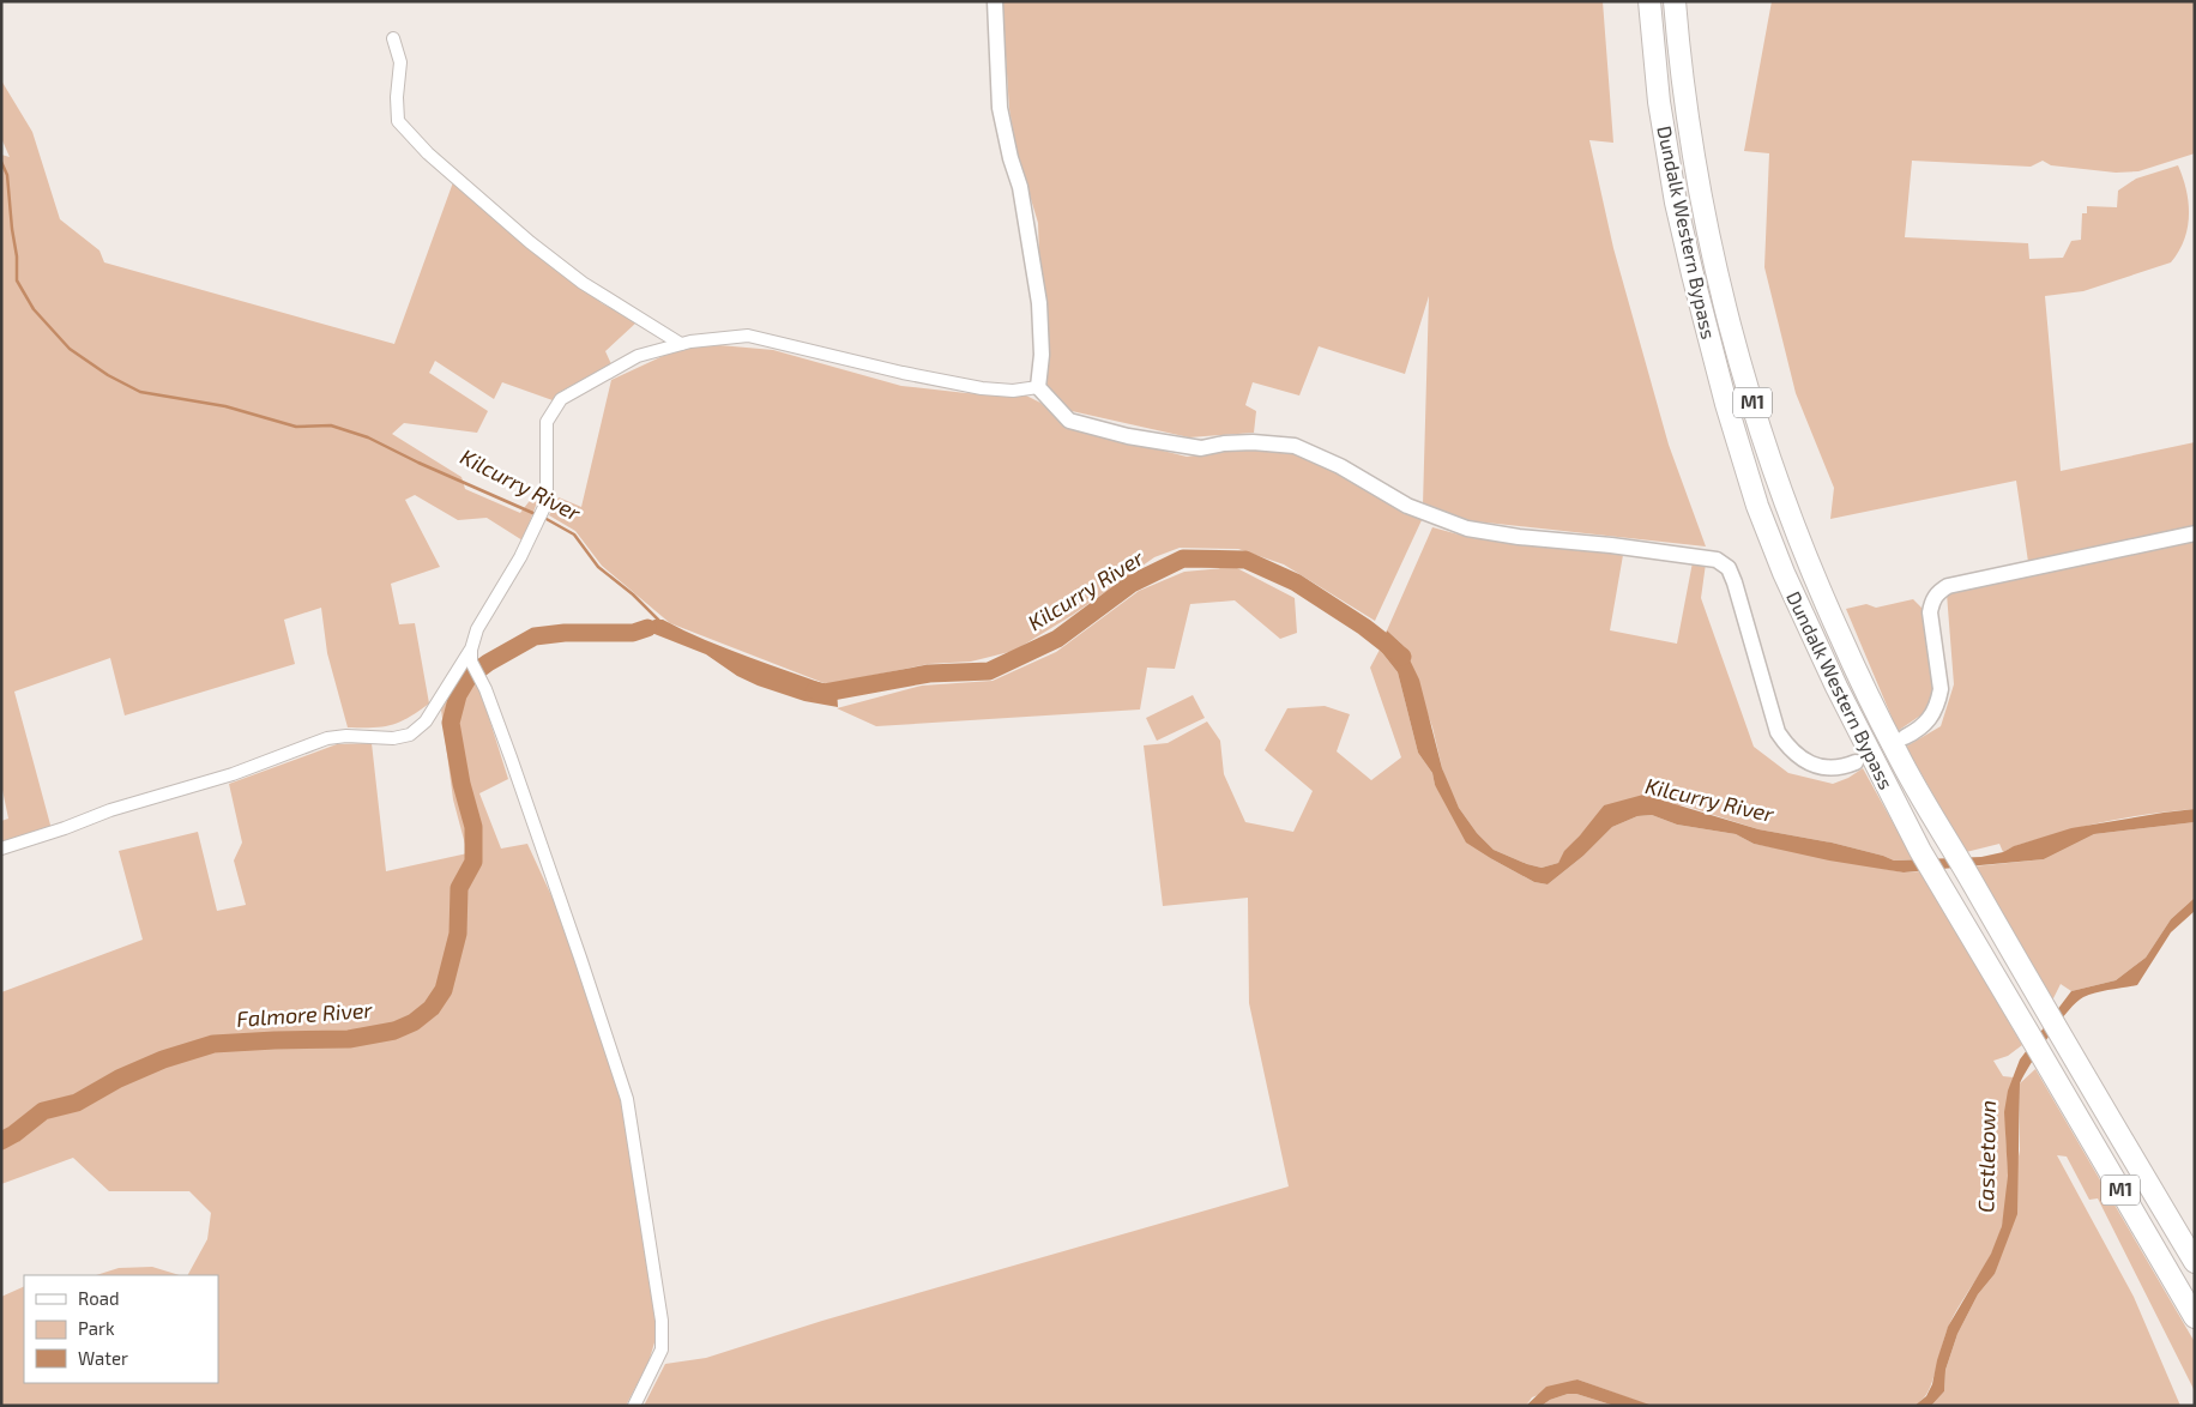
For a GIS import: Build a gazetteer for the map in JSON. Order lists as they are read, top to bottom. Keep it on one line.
{"streets":{"highway":["Dundalk Western Bypass","M1"]},"water":["Kilcurry River","Falmore River","Castletown"],"legend":["Road","Park","Water"]}
